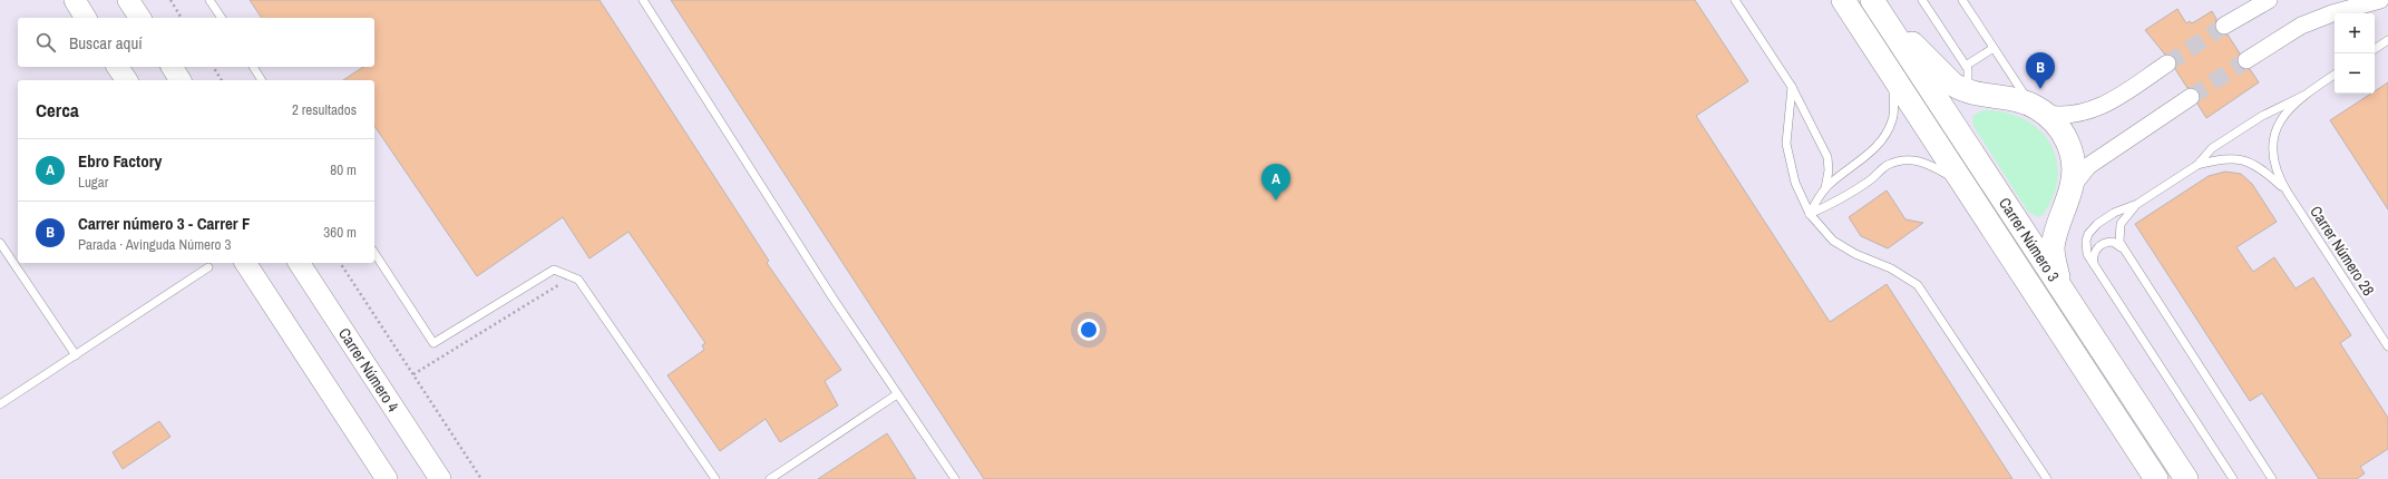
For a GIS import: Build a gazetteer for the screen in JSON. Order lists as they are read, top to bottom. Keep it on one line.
{"streets":{"main road":["Carrer Número 3"],"street":["Carrer Número 4"],"lane":["Carrer Número 28"]},"page":{"map_buttons":["+","−"],"search":"Buscar aquí","pins":["B","A"],"heading":["Cerca","2 resultados"],"list":[{"mark":"A","name":"Ebro Factory","note":"Lugar","value":"80 m"},{"mark":"B","name":"Carrer número 3 - Carrer F","note":"Parada · Avinguda Número 3","value":"360 m"}]}}
